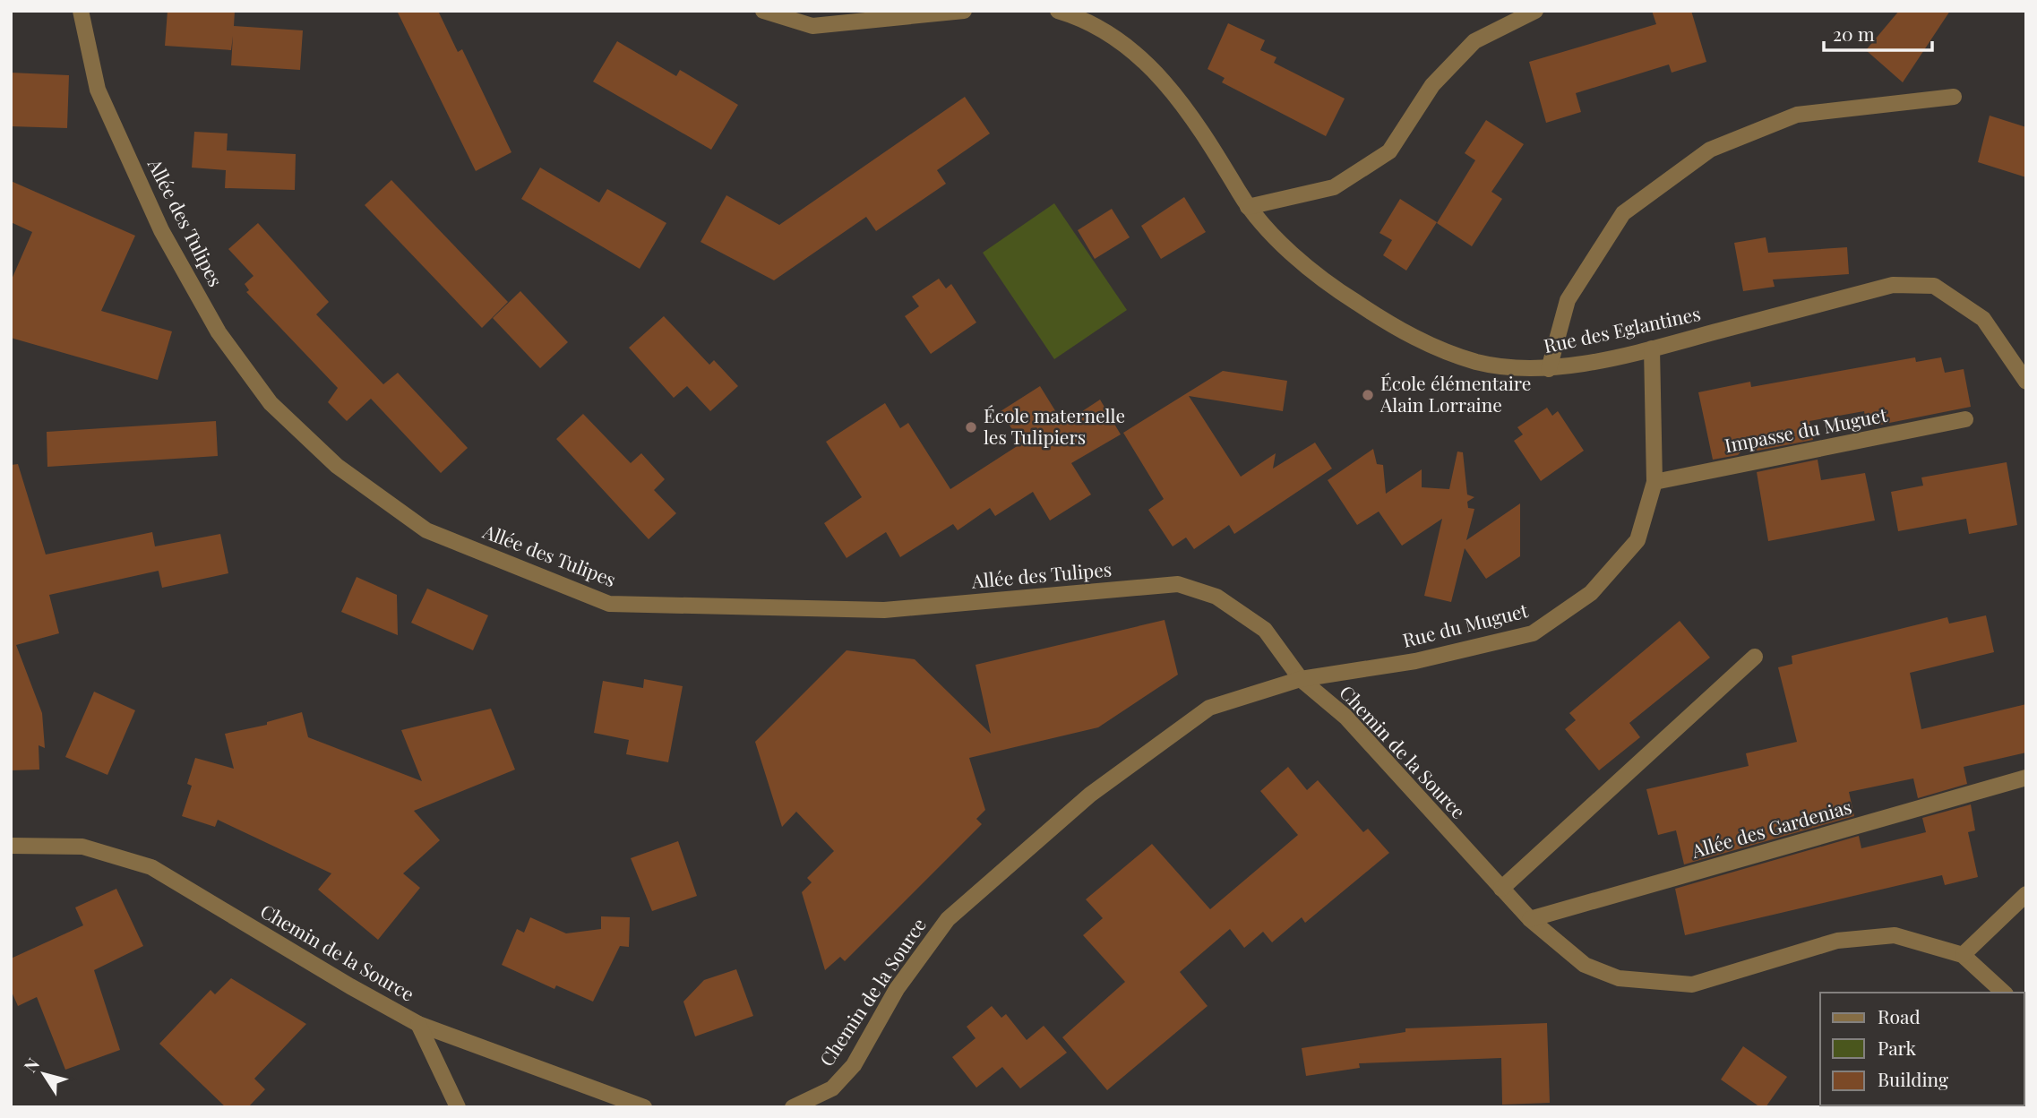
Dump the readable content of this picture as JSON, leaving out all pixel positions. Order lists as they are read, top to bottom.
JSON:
{
  "streets": {
    "street": [
      "Allée des Tulipes",
      "Rue des Eglantines",
      "Impasse du Muguet",
      "Rue du Muguet",
      "Chemin de la Source",
      "Allée des Gardenias"
    ]
  },
  "crossings": [
    ["Allée des Tulipes", "Rue du Muguet"],
    ["Allée des Tulipes", "Chemin de la Source"],
    ["Rue des Eglantines", "Rue du Muguet"],
    ["Impasse du Muguet", "Rue du Muguet"],
    ["Rue du Muguet", "Chemin de la Source"],
    ["Chemin de la Source", "Allée des Gardenias"]
  ],
  "places": ["École élémentaire Alain Lorraine", "École maternelle les Tulipiers"],
  "legend": ["Road", "Park", "Building"],
  "scale_bar": "20 m",
  "north": "top left"
}
